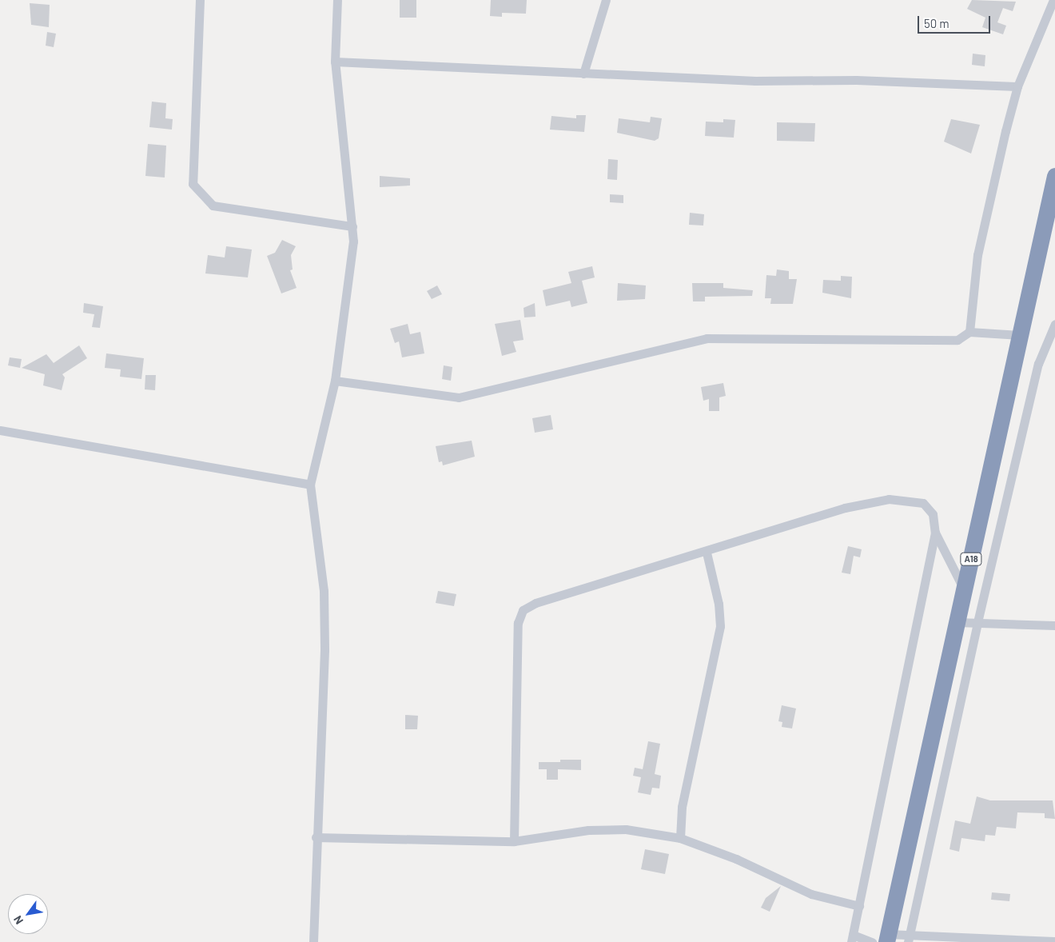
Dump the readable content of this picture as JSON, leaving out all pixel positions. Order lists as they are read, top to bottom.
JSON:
{
  "streets": {
    "highway": ["A18"]
  },
  "scale_bar": "50 m",
  "north": "bottom left"
}
